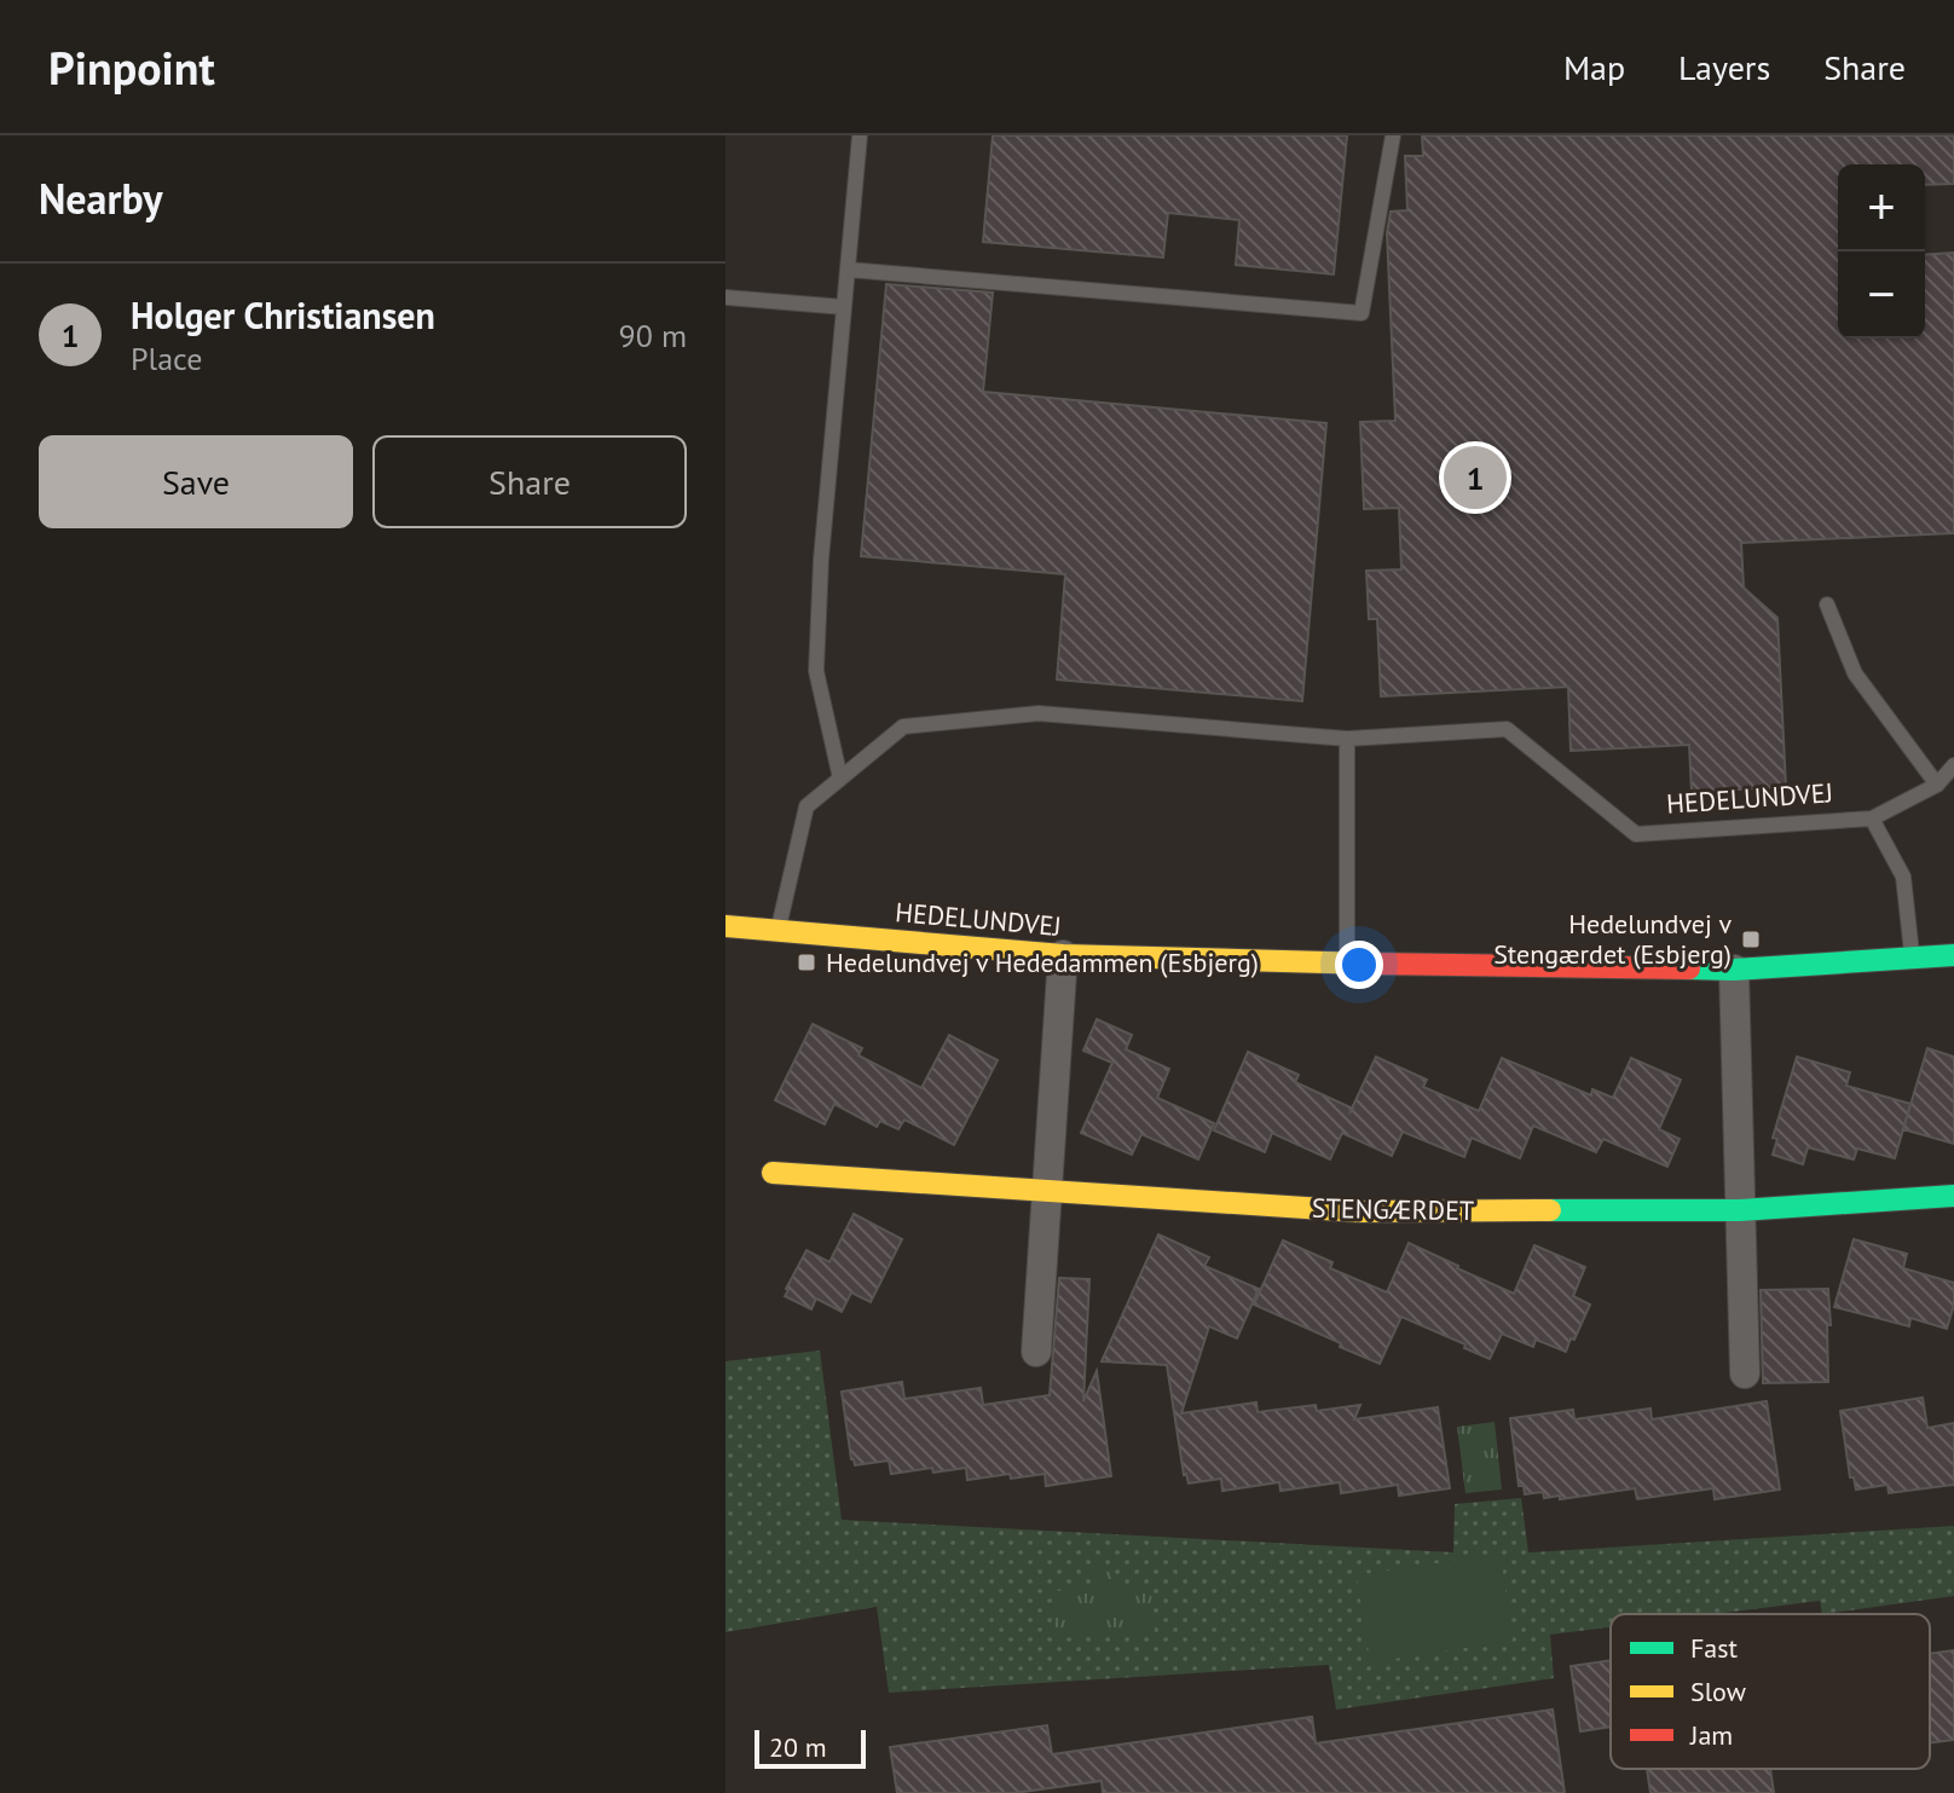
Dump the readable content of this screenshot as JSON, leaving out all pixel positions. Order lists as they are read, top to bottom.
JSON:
{
  "streets": {
    "street": ["HEDELUNDVEJ", "STENGÆRDET"]
  },
  "places": {
    "transit": ["Hedelundvej v Stengærdet (Esbjerg)", "Hedelundvej v Hededammen (Esbjerg)"]
  },
  "legend": ["Fast", "Slow", "Jam"],
  "scale_bar": "20 m",
  "page": {
    "header": "Pinpoint",
    "nav": ["Map", "Layers", "Share"],
    "heading": "Nearby",
    "map_buttons": ["+", "−"],
    "list": [
      {
        "mark": "1",
        "name": "Holger Christiansen",
        "note": "Place",
        "value": "90 m"
      }
    ],
    "buttons": ["Save", "Share"],
    "pins": "1",
    "scale": "20 m"
  }
}
